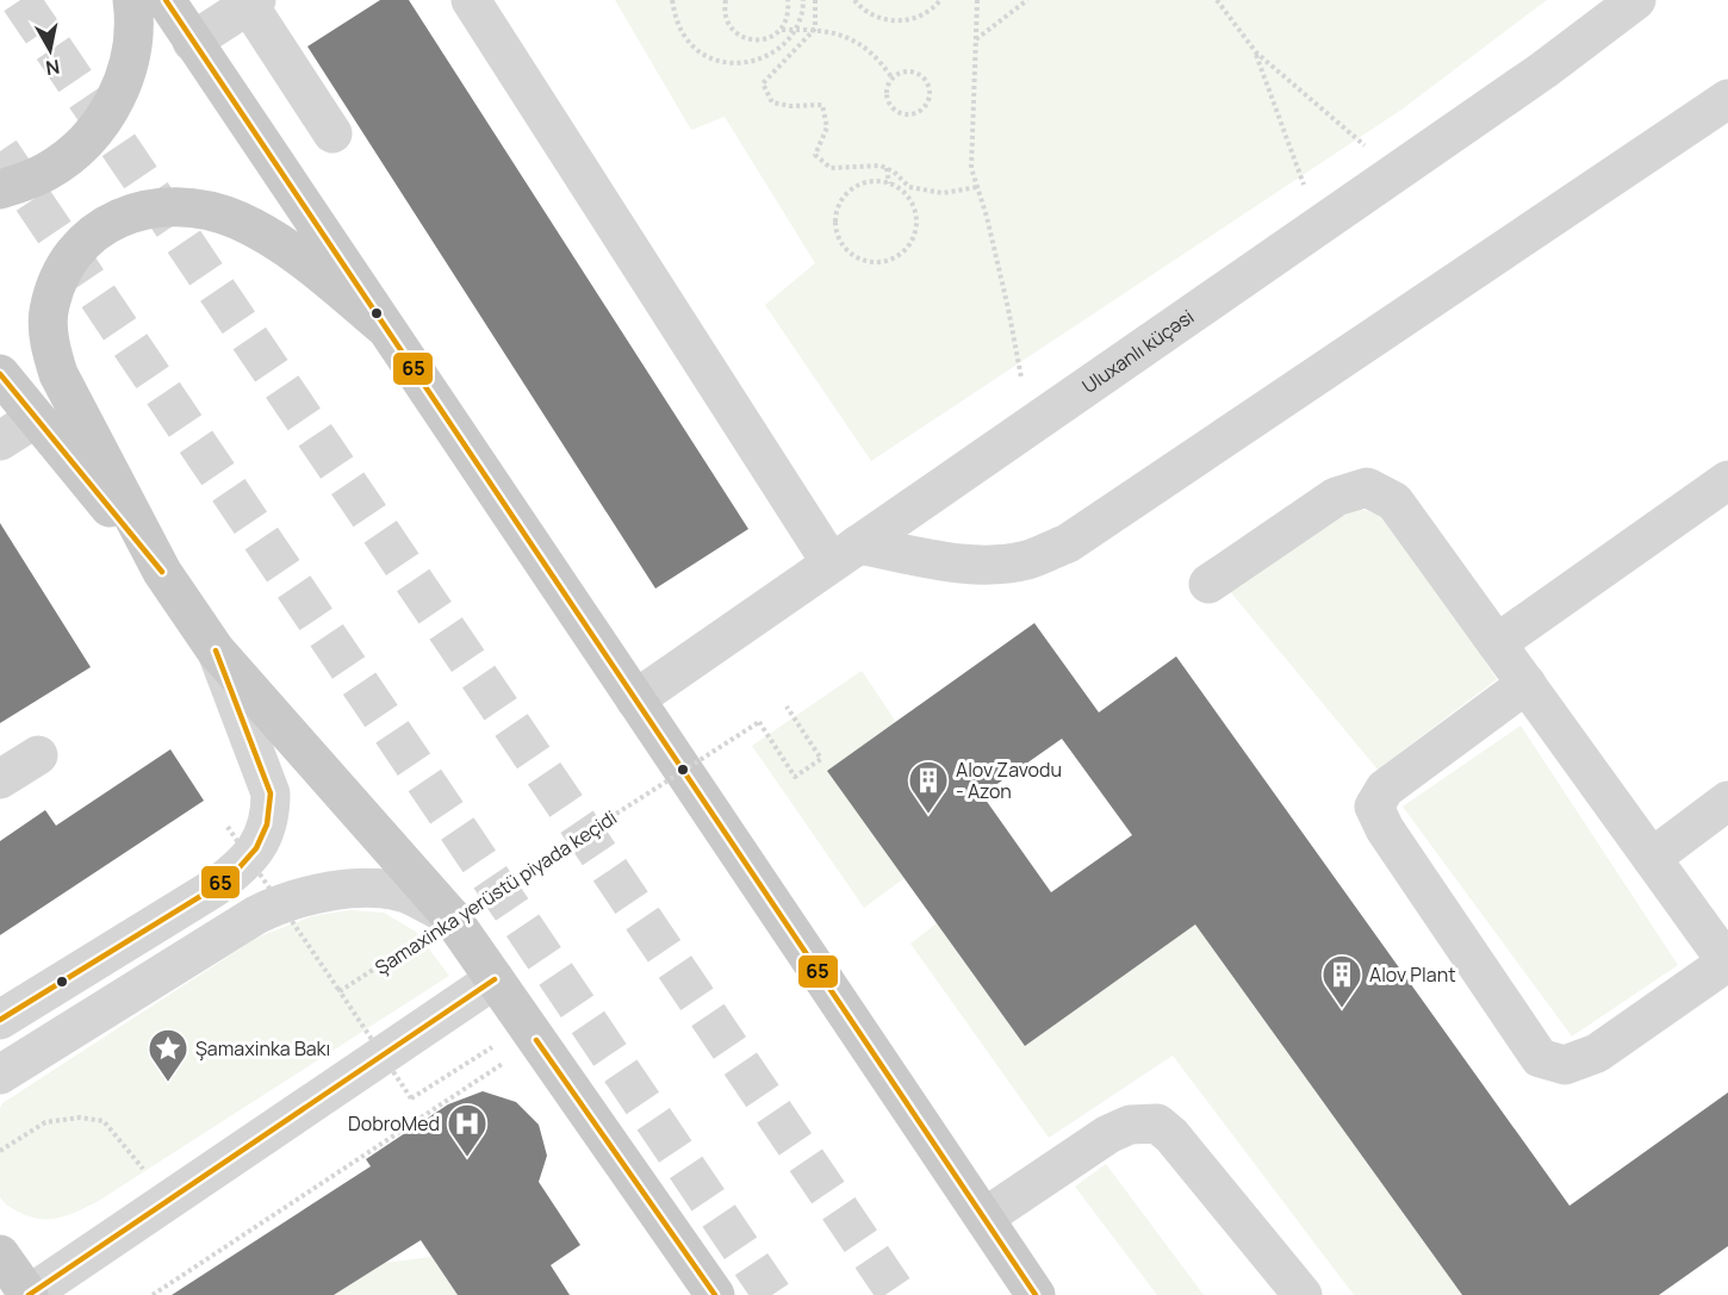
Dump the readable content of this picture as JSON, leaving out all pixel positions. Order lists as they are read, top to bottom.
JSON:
{
  "streets": {
    "street": ["Uluxanlı küçəsi"],
    "path": ["Şamaxinka yerüstü piyada keçidi"]
  },
  "places": {
    "building": ["Alov Zavodu - Azon", "Alov Plant"],
    "place": ["Şamaxinka Bakı"],
    "hospital": ["DobroMed"]
  },
  "lines": ["transit line 65"],
  "north": "bottom"
}
